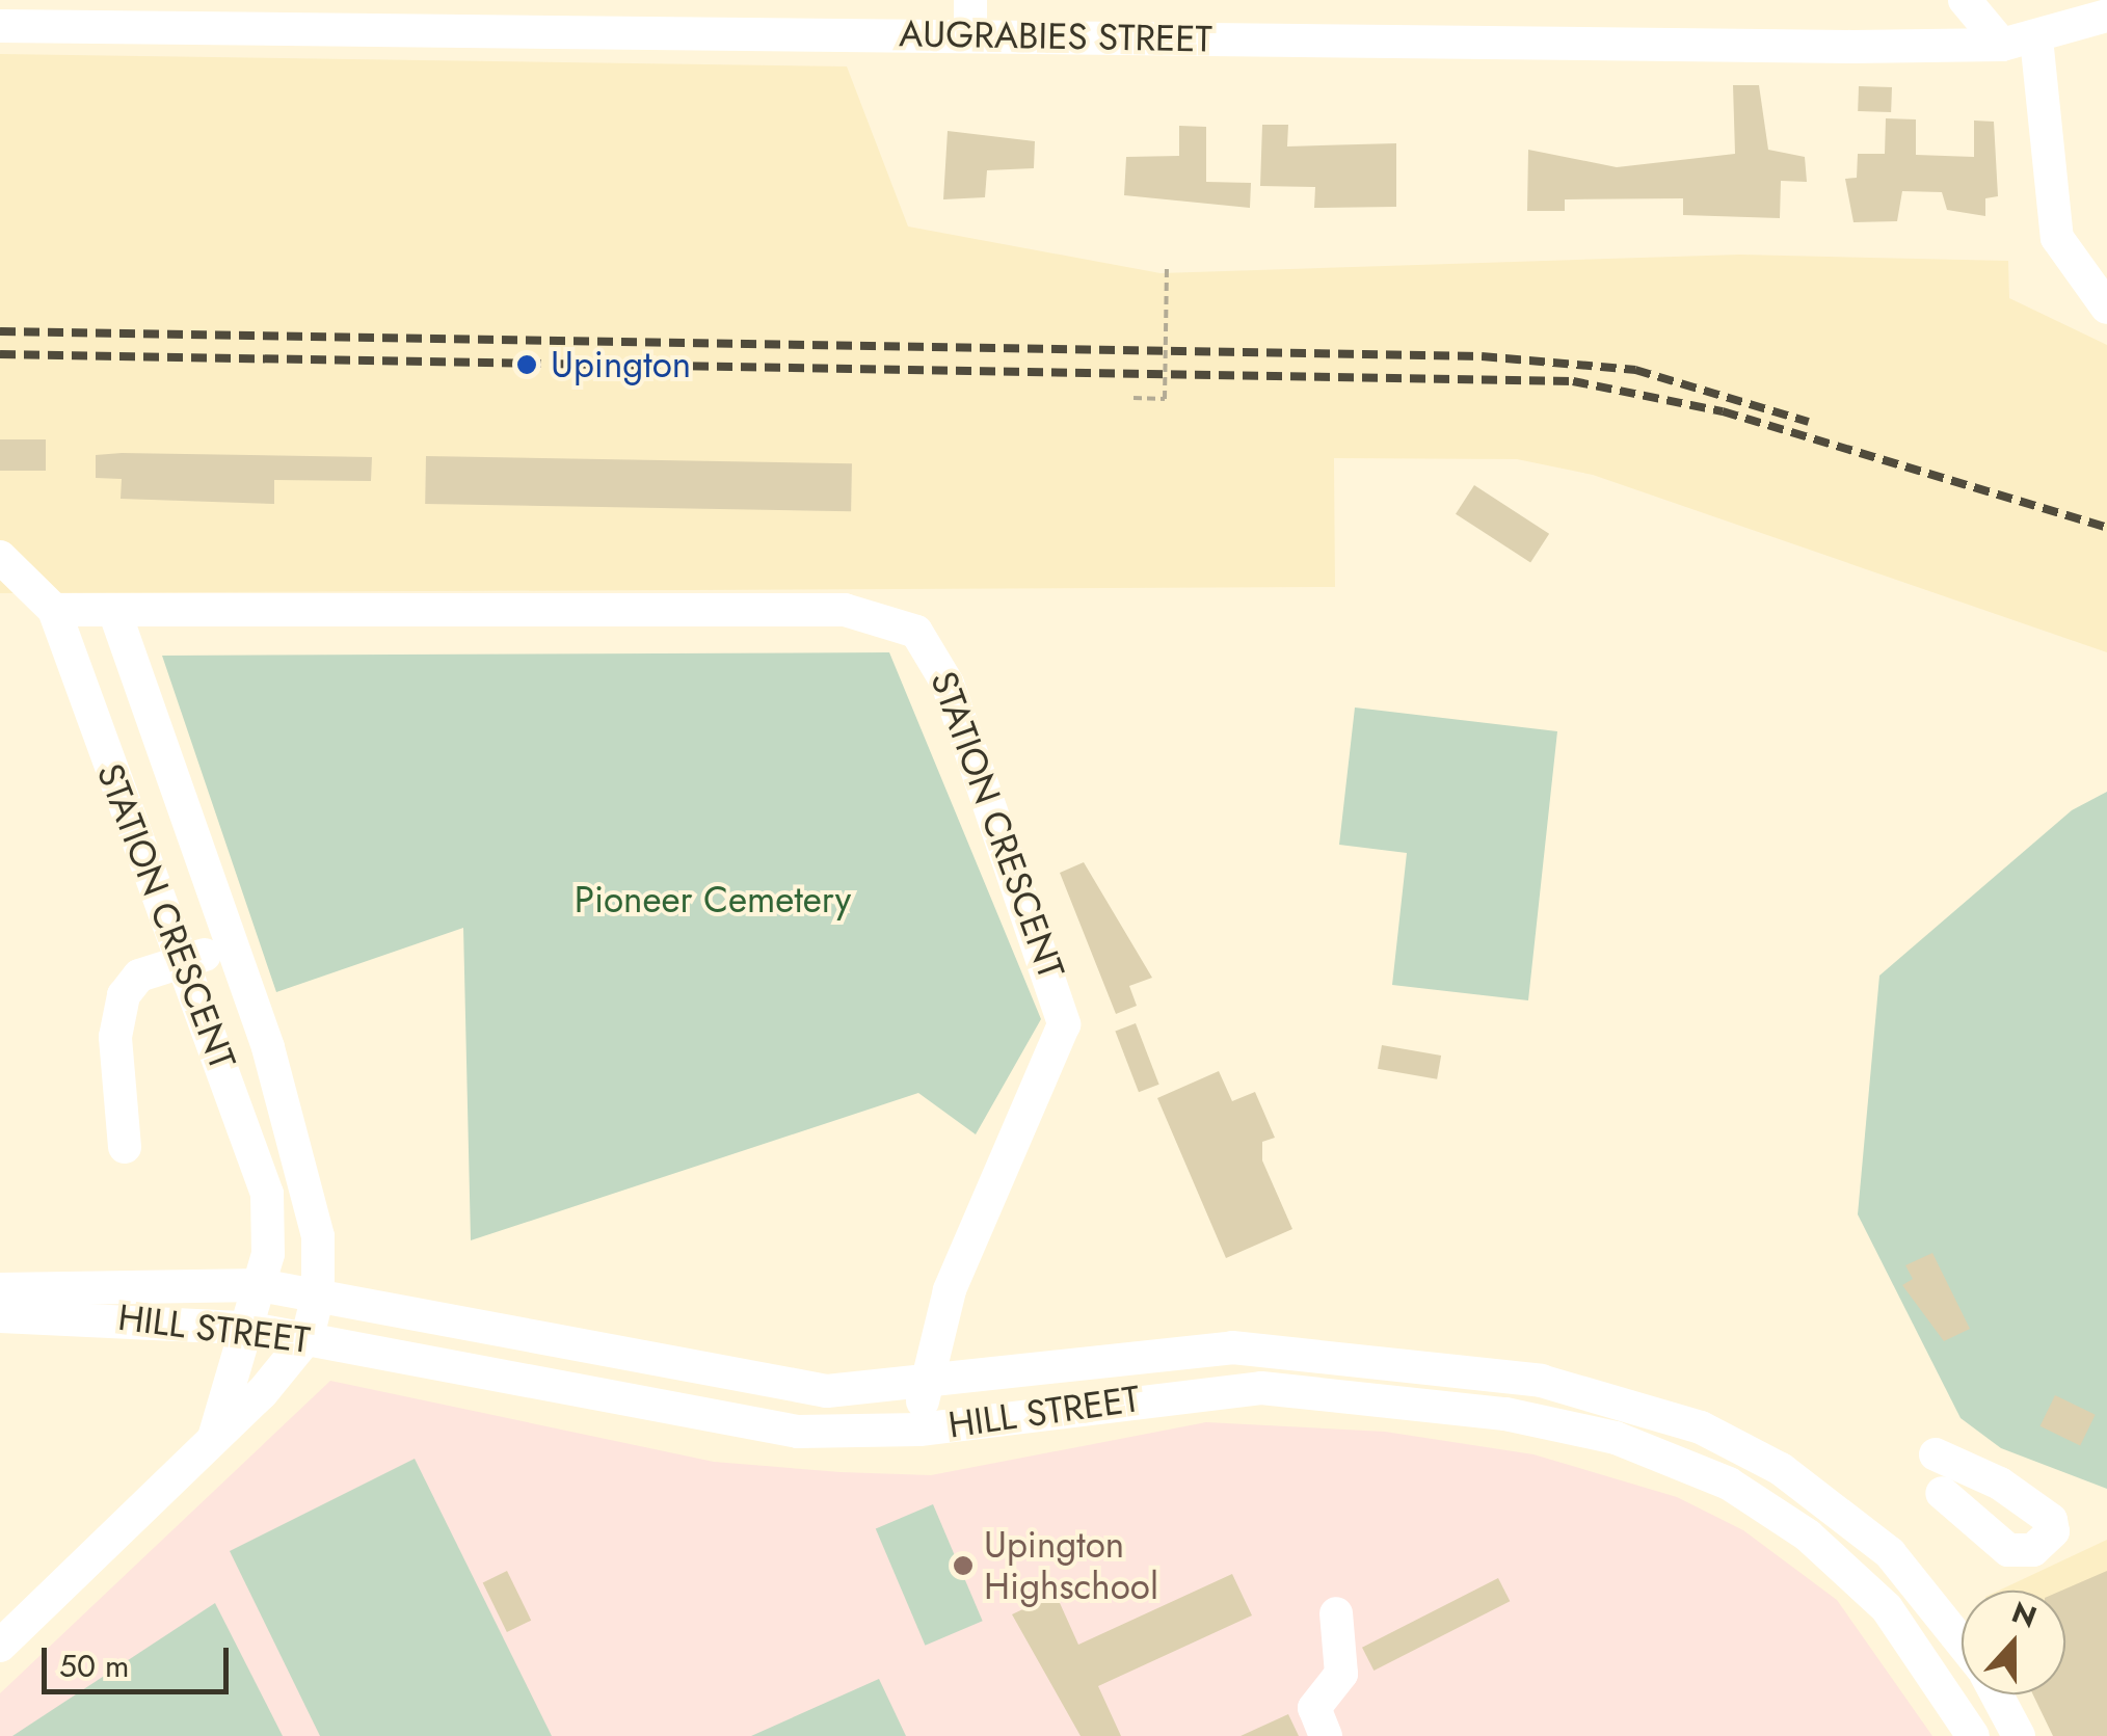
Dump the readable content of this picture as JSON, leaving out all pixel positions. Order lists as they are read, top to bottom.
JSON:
{
  "streets": {
    "street": ["AUGRABIES STREET", "STATION CRESCENT", "HILL STREET"]
  },
  "crossings": [
    ["STATION CRESCENT", "HILL STREET"]
  ],
  "parks": ["Pioneer Cemetery"],
  "places": ["Upington", "Upington Highschool"],
  "scale_bar": "50 m",
  "north": "top"
}
